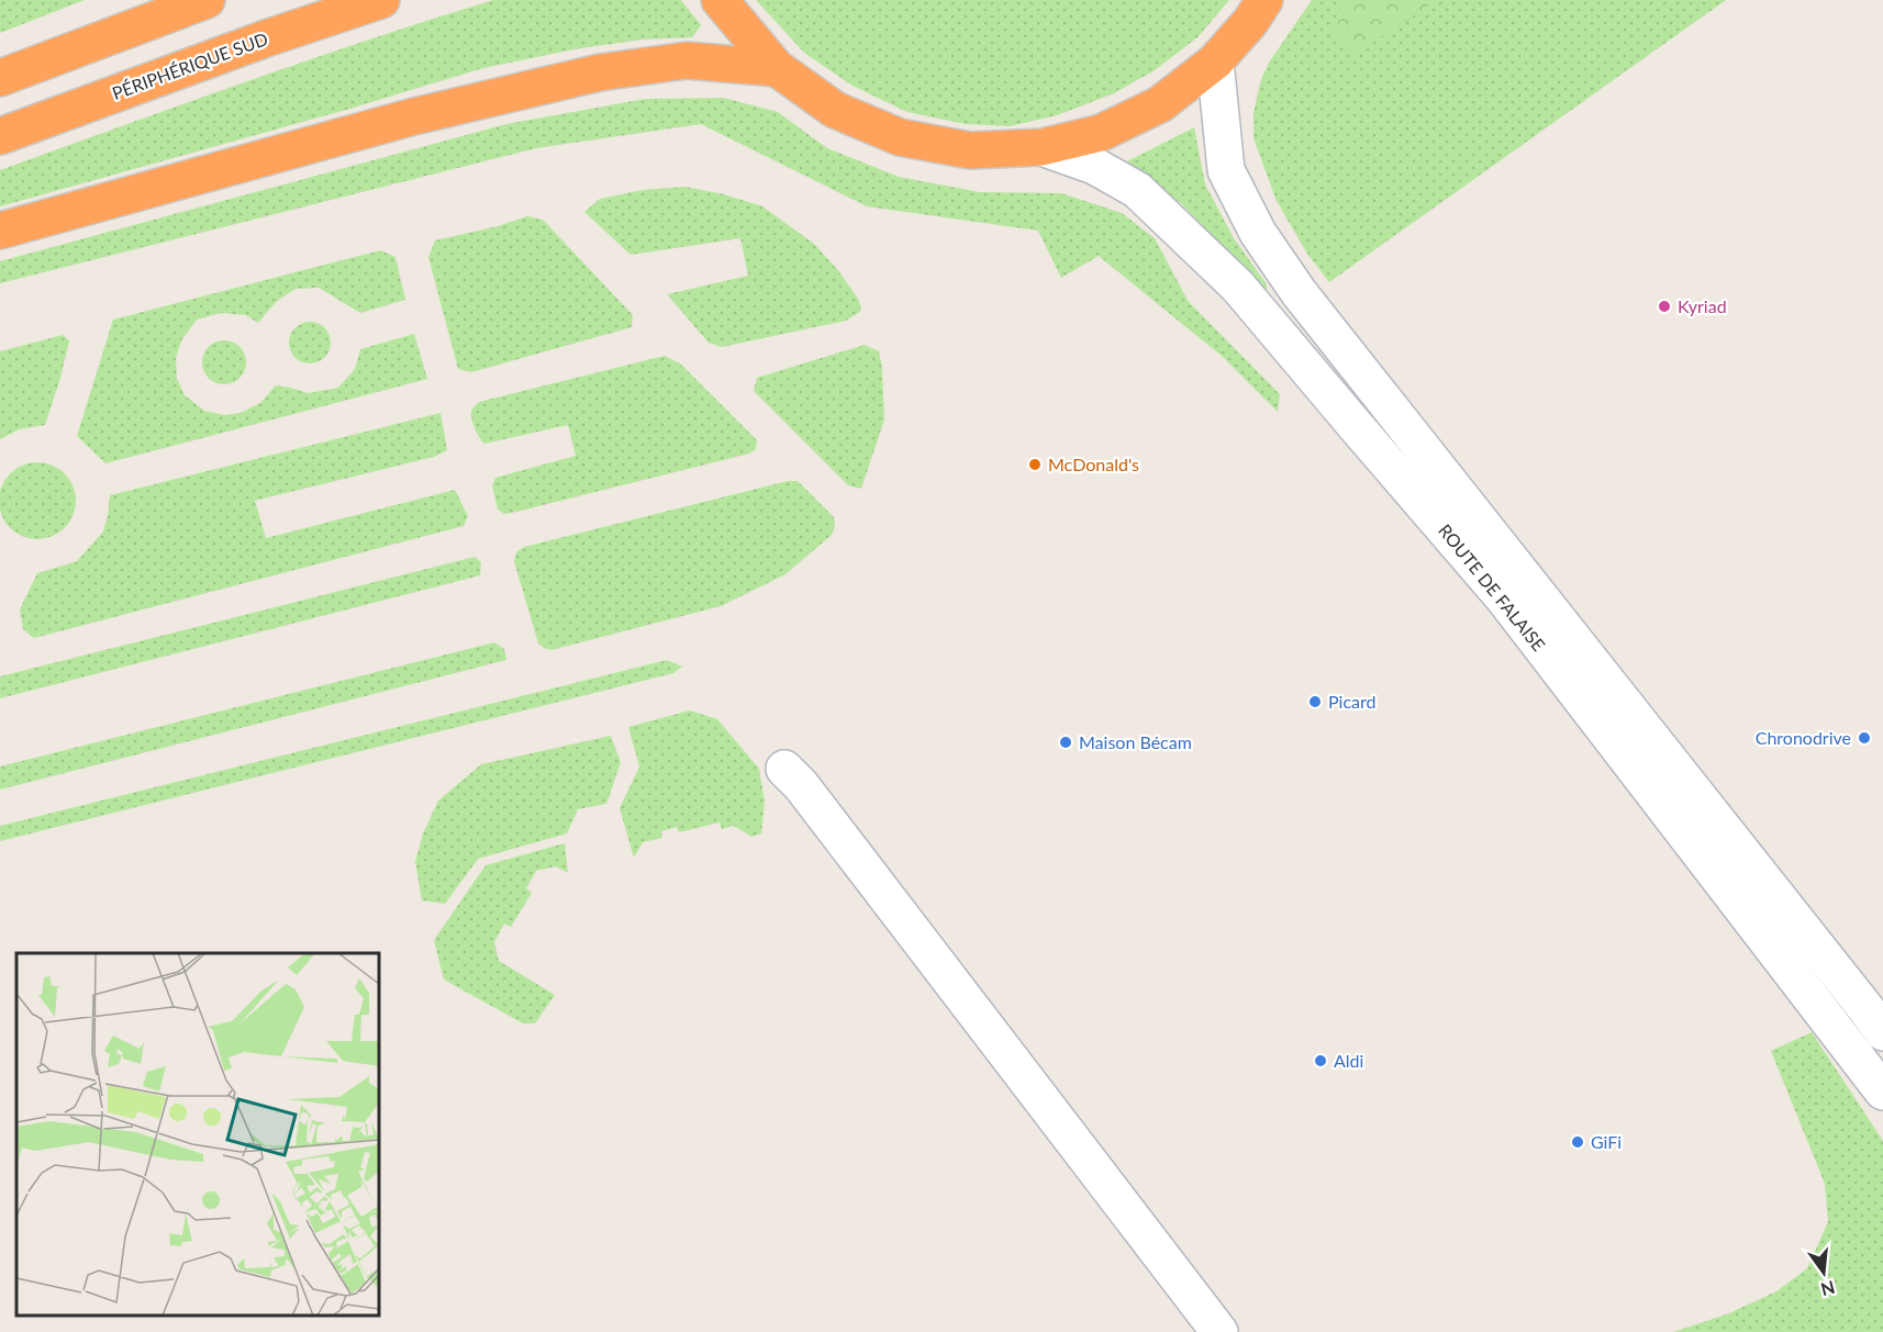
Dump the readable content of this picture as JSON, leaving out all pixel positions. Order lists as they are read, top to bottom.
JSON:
{
  "streets": {
    "highway": ["PÉRIPHÉRIQUE SUD"],
    "main road": ["ROUTE DE FALAISE"]
  },
  "places": [
    "Kyriad",
    "McDonald's",
    "Picard",
    "Chronodrive",
    "Maison Bécam",
    "Aldi",
    "GiFi"
  ],
  "north": "bottom"
}
